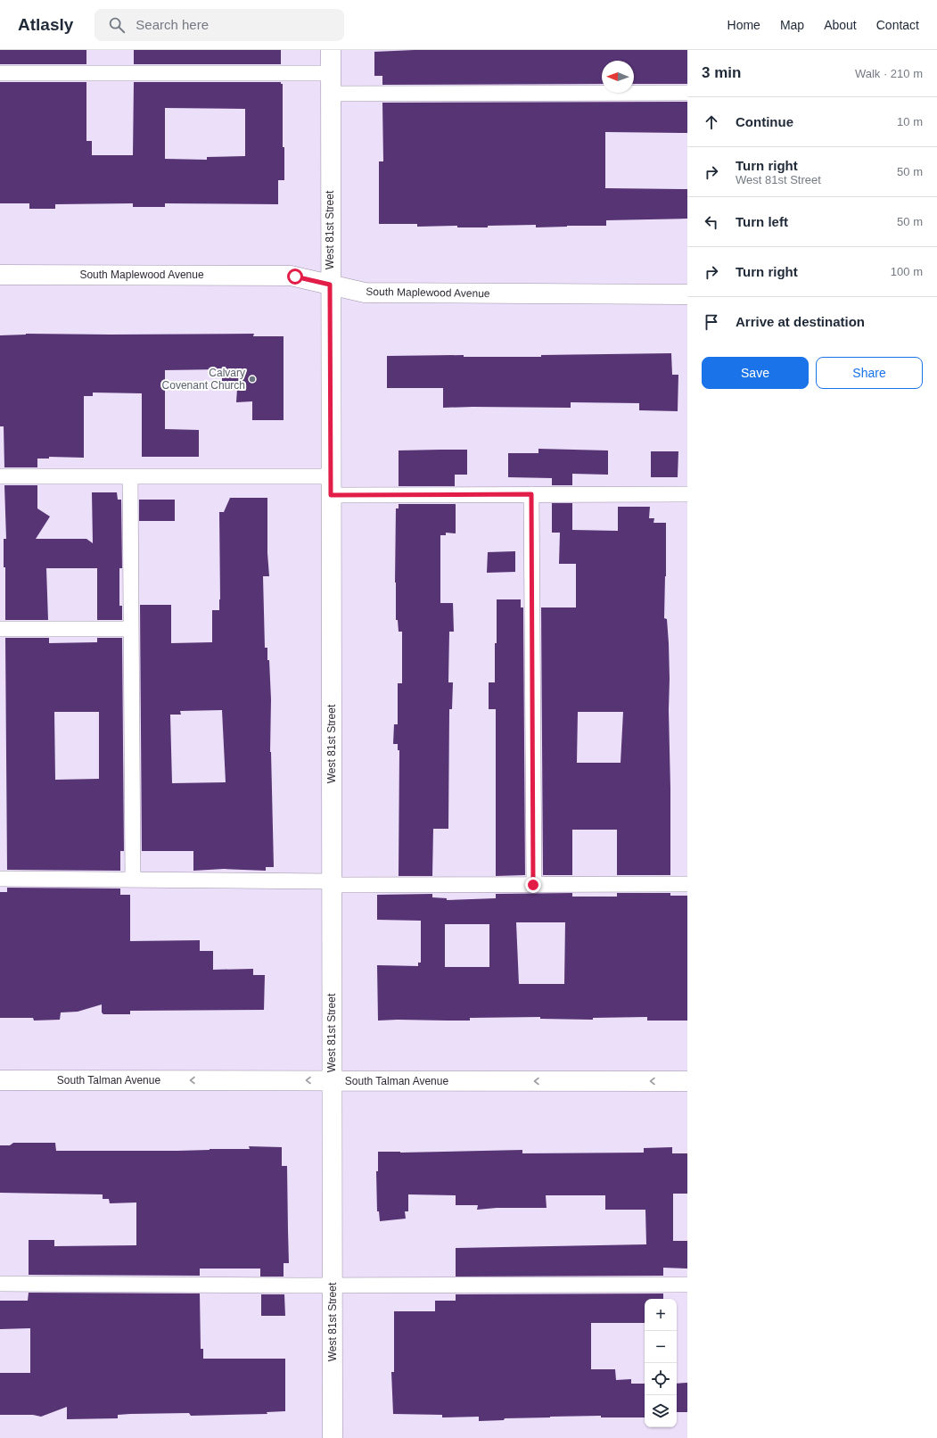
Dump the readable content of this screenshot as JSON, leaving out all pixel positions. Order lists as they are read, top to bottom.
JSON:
{
  "streets": {
    "street": ["West 81st Street", "South Maplewood Avenue", "South Talman Avenue"]
  },
  "crossings": [
    ["West 81st Street", "South Maplewood Avenue"],
    ["West 81st Street", "South Talman Avenue"]
  ],
  "one_way": ["South Talman Avenue"],
  "places": ["Calvary Covenant Church"],
  "north": "left",
  "page": {
    "header": "Atlasly",
    "search": "Search here",
    "nav": [
      "Home",
      "Map",
      "About",
      "Contact"
    ],
    "heading": ["3 min", "Walk · 210 m"],
    "list": [
      ["Continue", "10 m"],
      ["Turn right", "West 81st Street", "50 m"],
      ["Turn left", "50 m"],
      ["Turn right", "100 m"],
      "Arrive at destination"
    ],
    "buttons": ["Save", "Share"],
    "map_buttons": ["+", "−"]
  }
}
